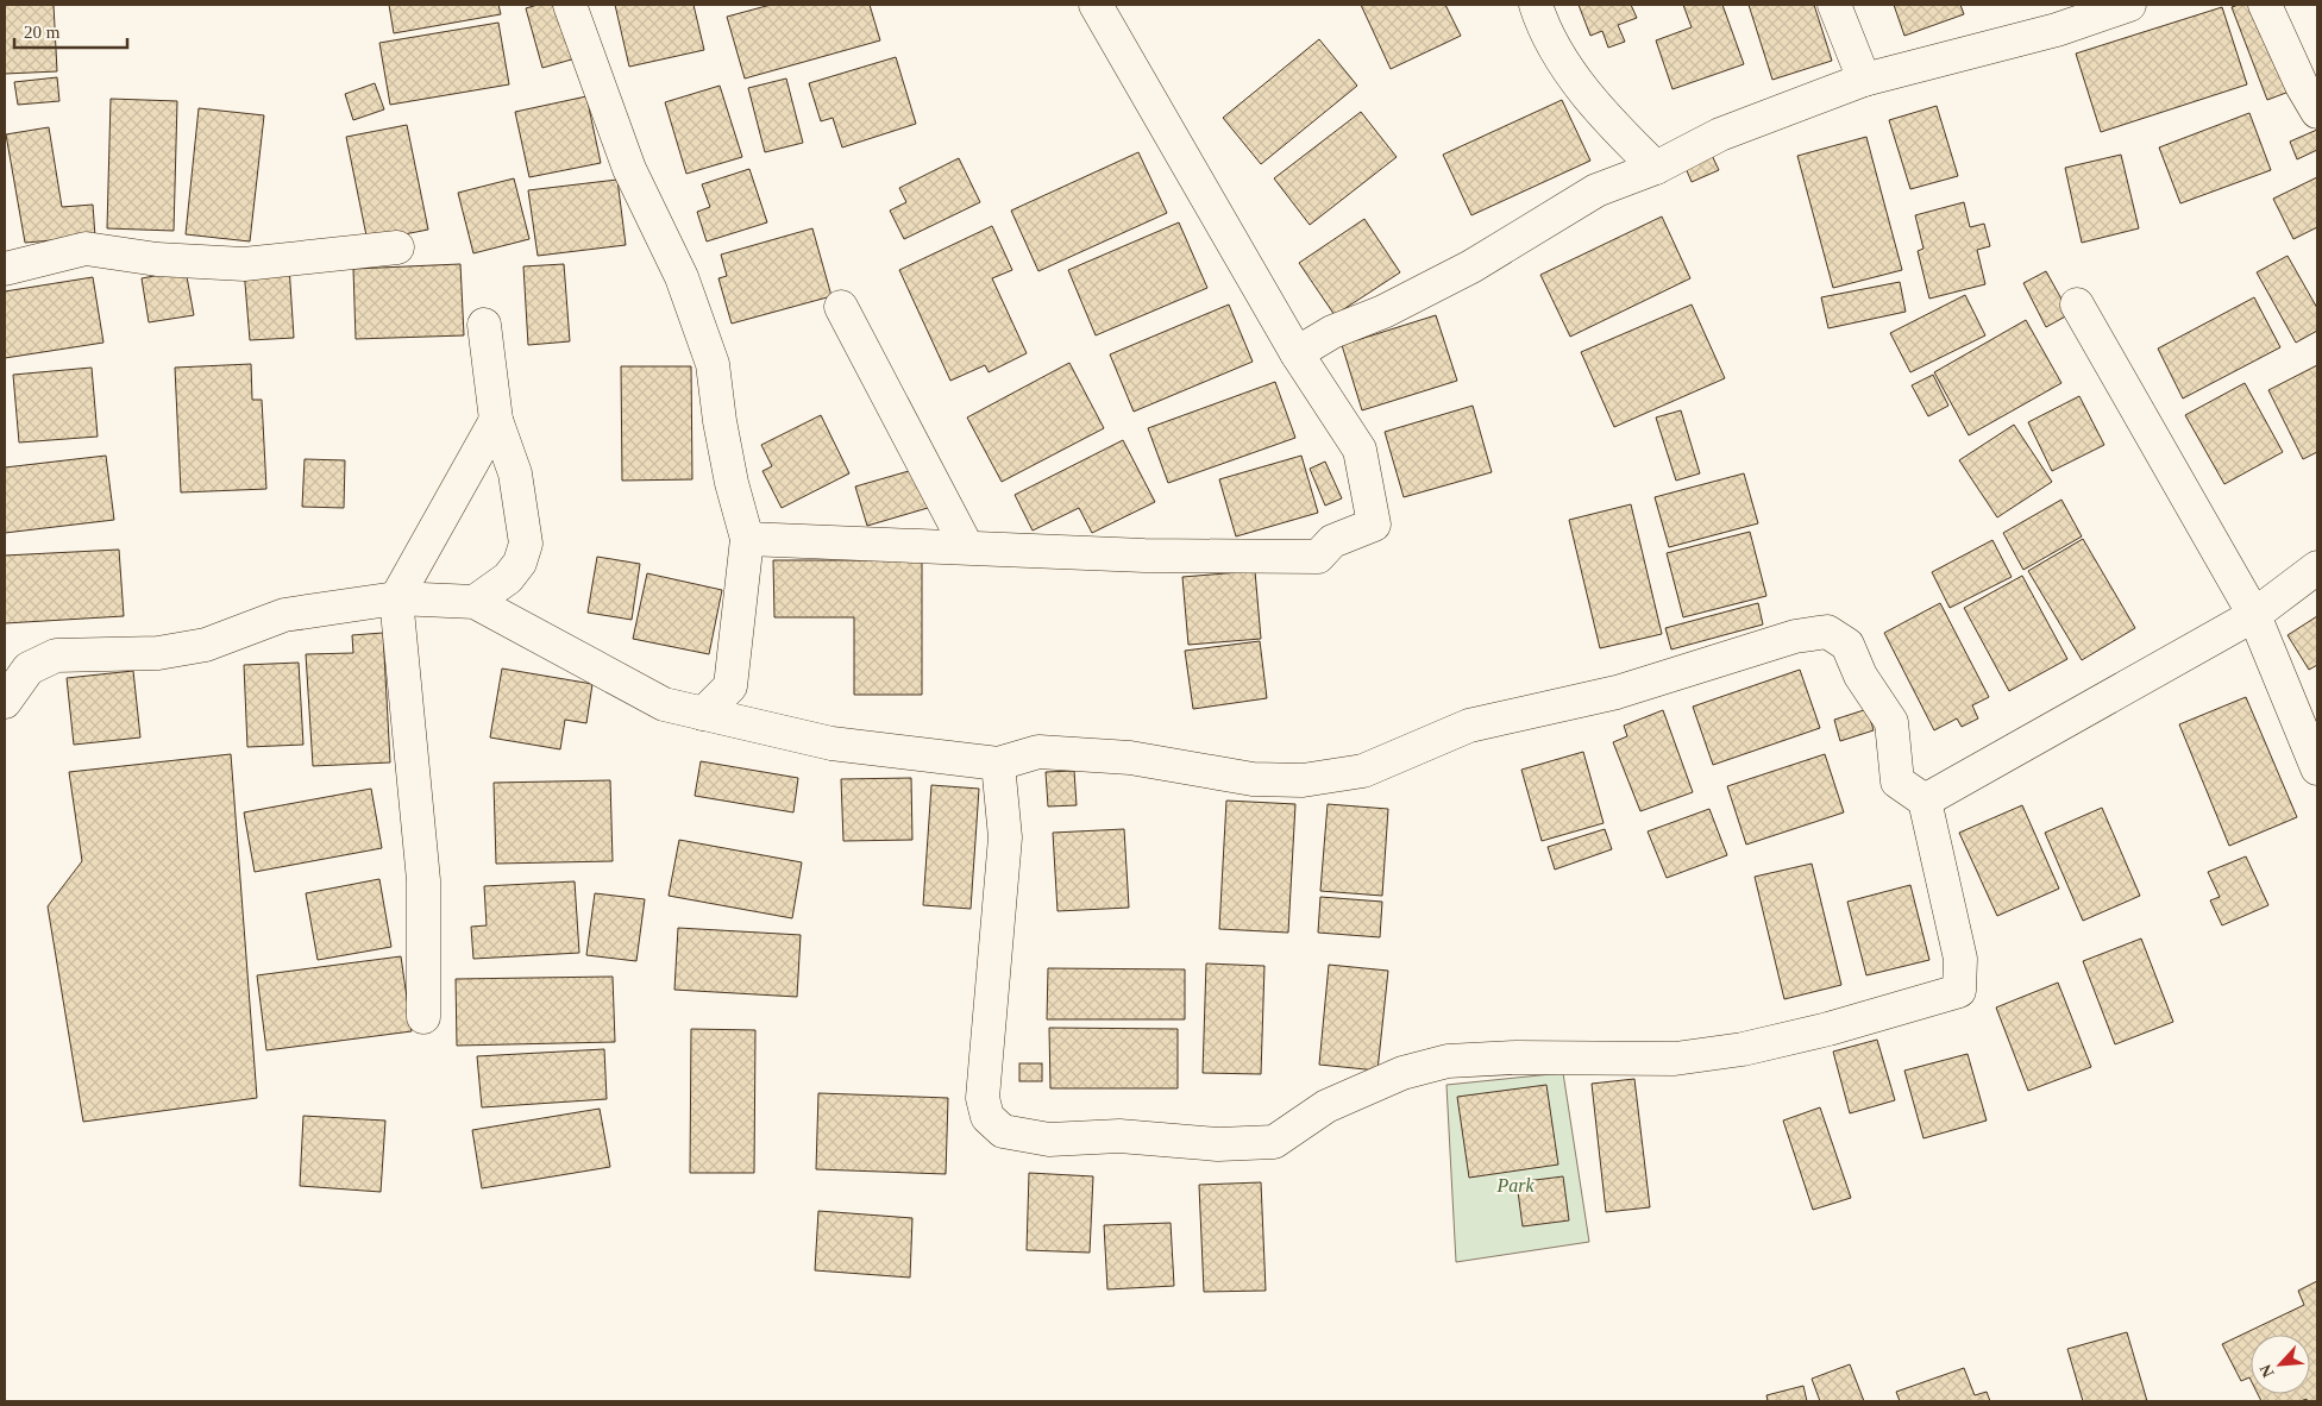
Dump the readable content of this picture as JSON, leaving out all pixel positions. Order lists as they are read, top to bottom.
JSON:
{
  "parks": ["Park"],
  "scale_bar": "20 m",
  "north": "bottom left"
}
